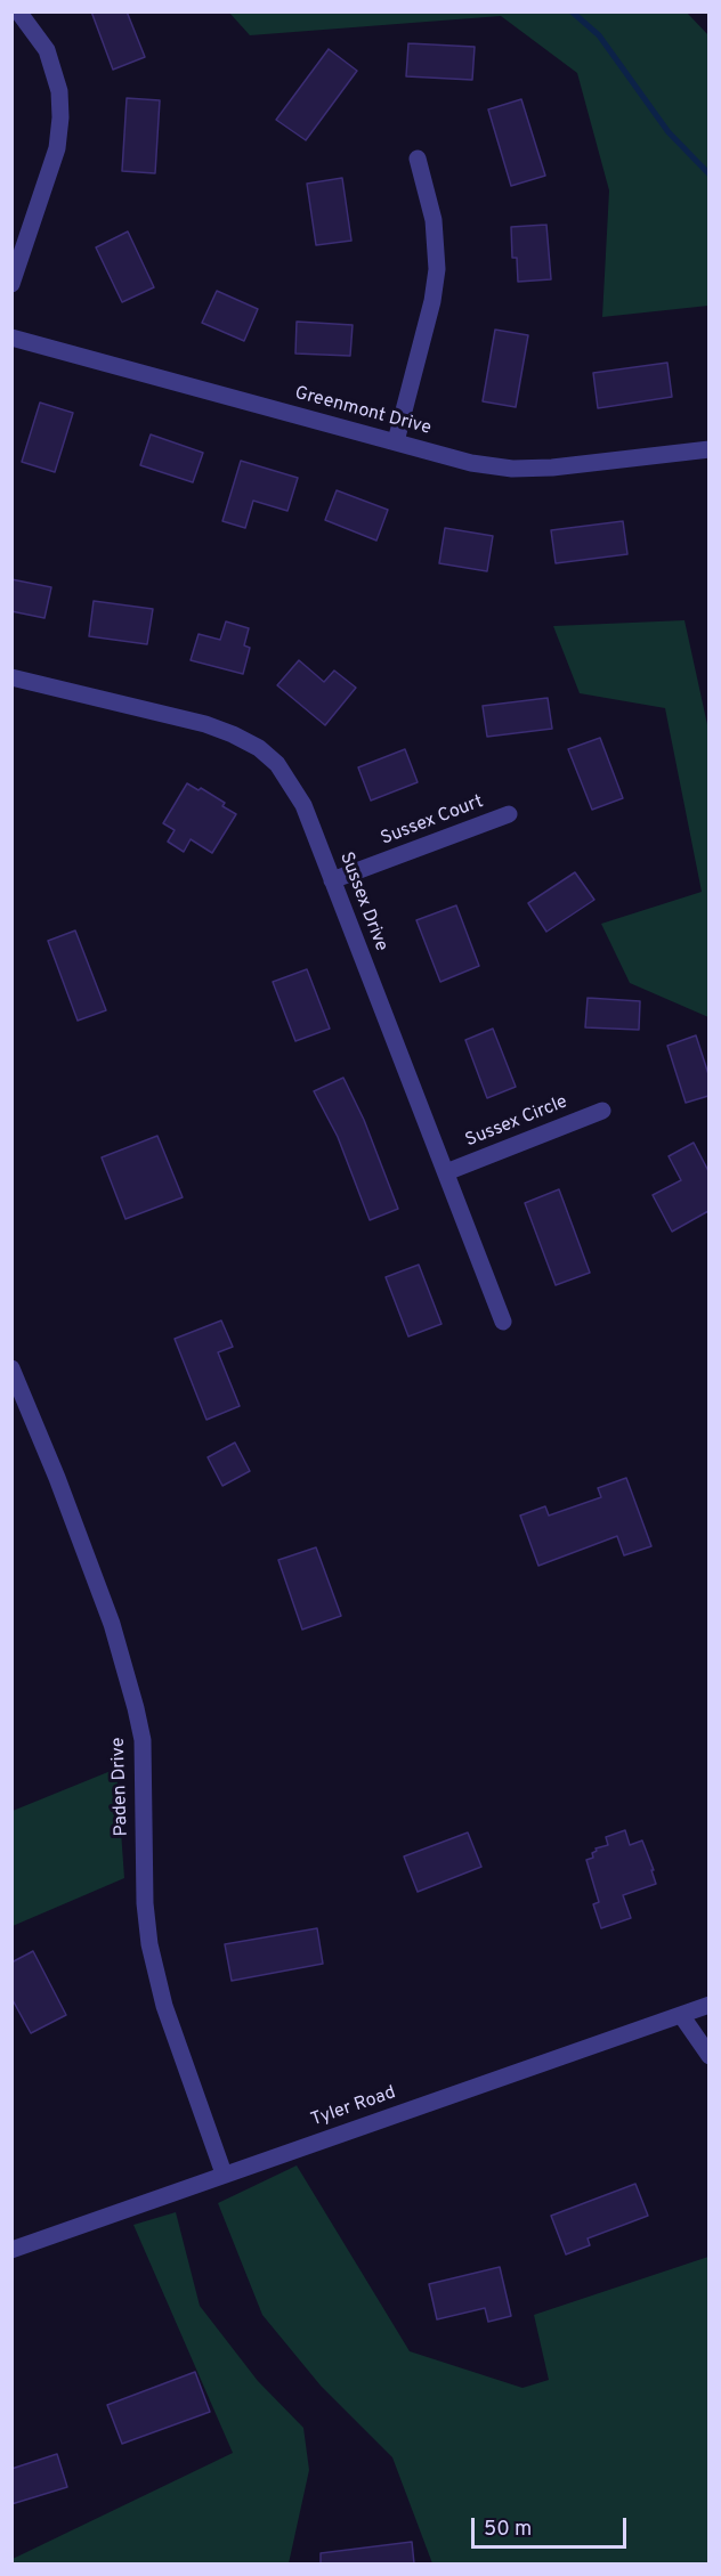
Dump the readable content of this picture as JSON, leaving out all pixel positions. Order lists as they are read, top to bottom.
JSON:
{
  "streets": {
    "street": [
      "Greenmont Drive",
      "Sussex Court",
      "Sussex Drive",
      "Sussex Circle",
      "Paden Drive",
      "Tyler Road"
    ]
  },
  "crossings": [
    ["Sussex Court", "Sussex Drive"],
    ["Sussex Drive", "Sussex Circle"],
    ["Paden Drive", "Tyler Road"]
  ],
  "scale_bar": "50 m"
}
